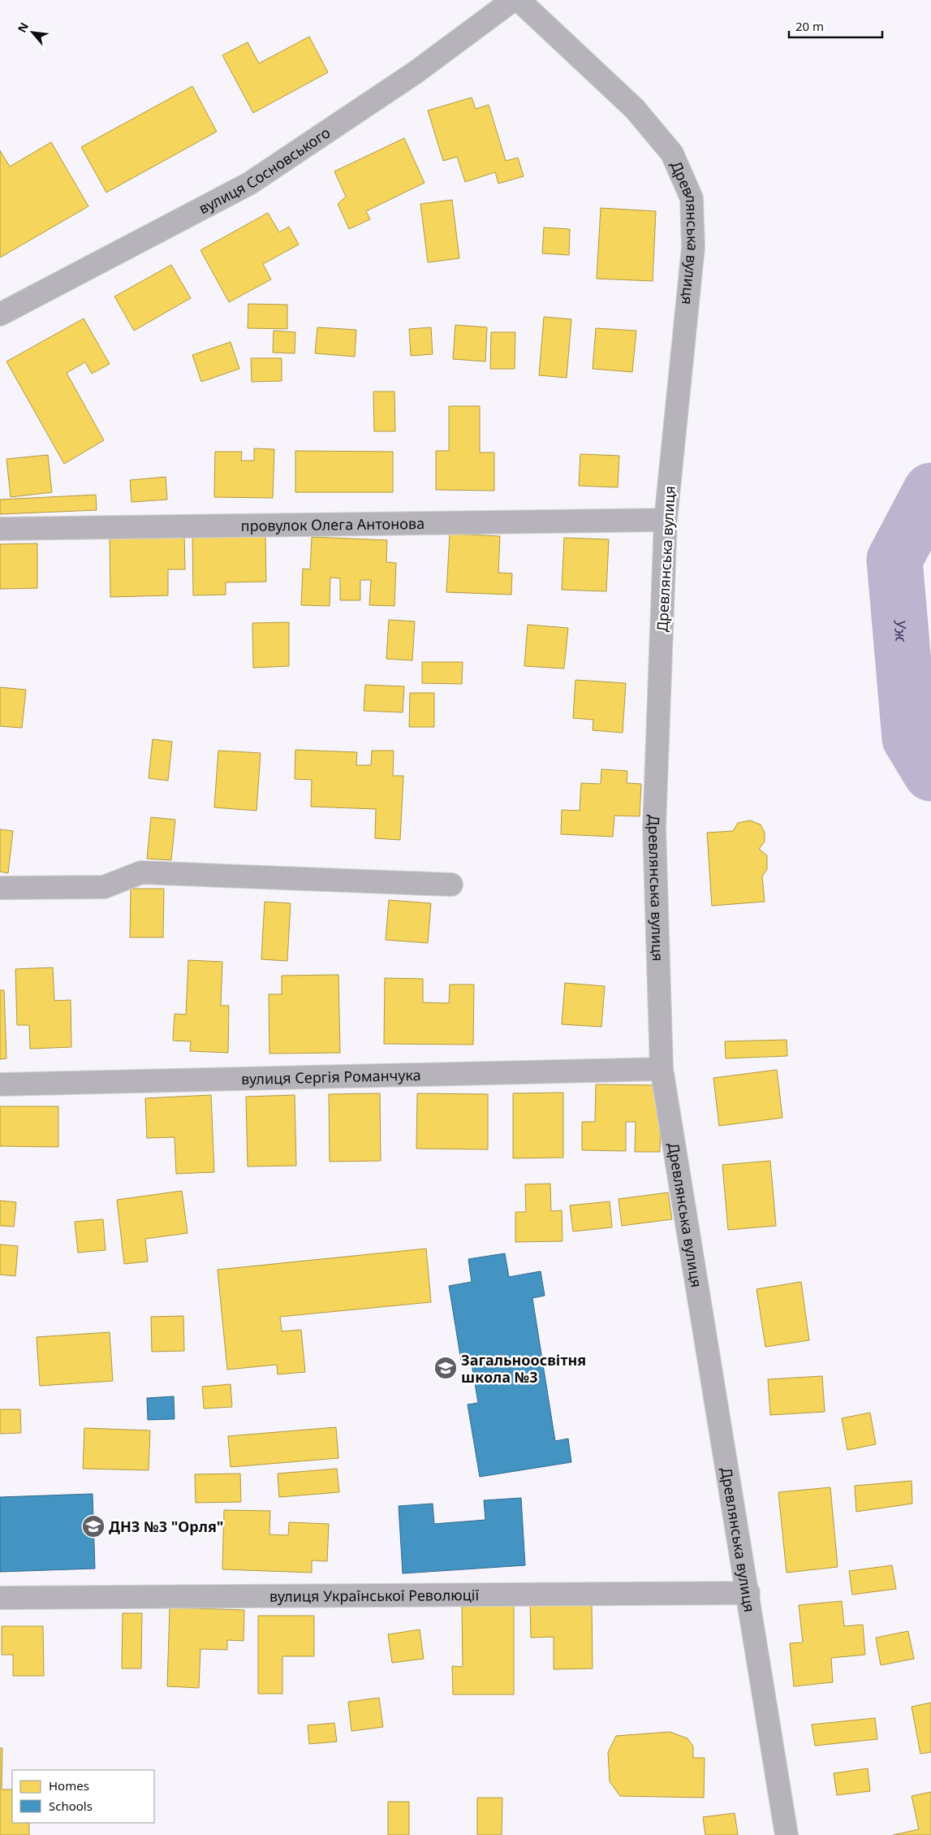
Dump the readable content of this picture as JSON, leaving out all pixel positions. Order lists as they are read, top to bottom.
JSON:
{
  "streets": {
    "street": [
      "вулиця Сосновського",
      "Древлянська вулиця",
      "провулок Олега Антонова",
      "вулиця Сергія Романчука",
      "вулиця Української Революції"
    ]
  },
  "crossings": [
    ["Древлянська вулиця", "провулок Олега Антонова"],
    ["Древлянська вулиця", "вулиця Сергія Романчука"],
    ["Древлянська вулиця", "вулиця Української Революції"]
  ],
  "water": ["Уж"],
  "places": {
    "school or university": ["Загальноосвітня школа №3", "ДНЗ №3 \"Орля\""]
  },
  "legend": ["Homes", "Schools"],
  "scale_bar": "20 m",
  "north": "top left"
}
